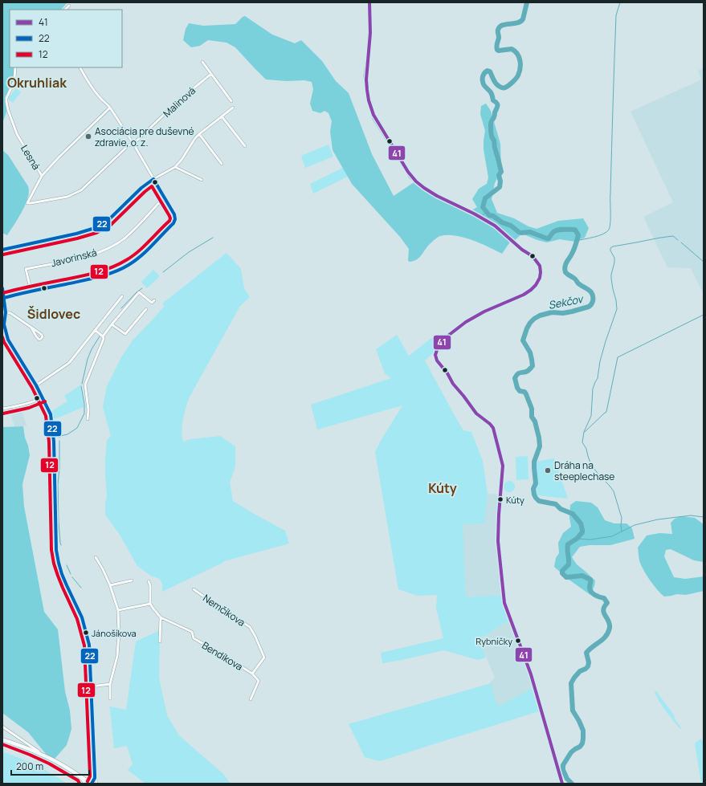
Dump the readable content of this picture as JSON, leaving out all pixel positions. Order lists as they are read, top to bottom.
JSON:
{
  "streets": {
    "street": [
      "Malinová",
      "Lesná",
      "Javorinská",
      "Nemčíkova",
      "Bendíkova"
    ]
  },
  "crossings": [
    ["Malinová", "Lesná"],
    ["Nemčíkova", "Bendíkova"]
  ],
  "districts": ["Okruhliak", "Šidlovec", "Kúty"],
  "water": ["Sekčov"],
  "places": [
    "Asociácia pre duševné zdravie, o. z.",
    "Dráha na steeplechase",
    "Kúty",
    "Jánošíkova",
    "Rybníčky"
  ],
  "lines": ["transit line 41", "transit line 22", "transit line 12"],
  "legend": ["41", "22", "12"],
  "scale_bar": "200 m"
}
